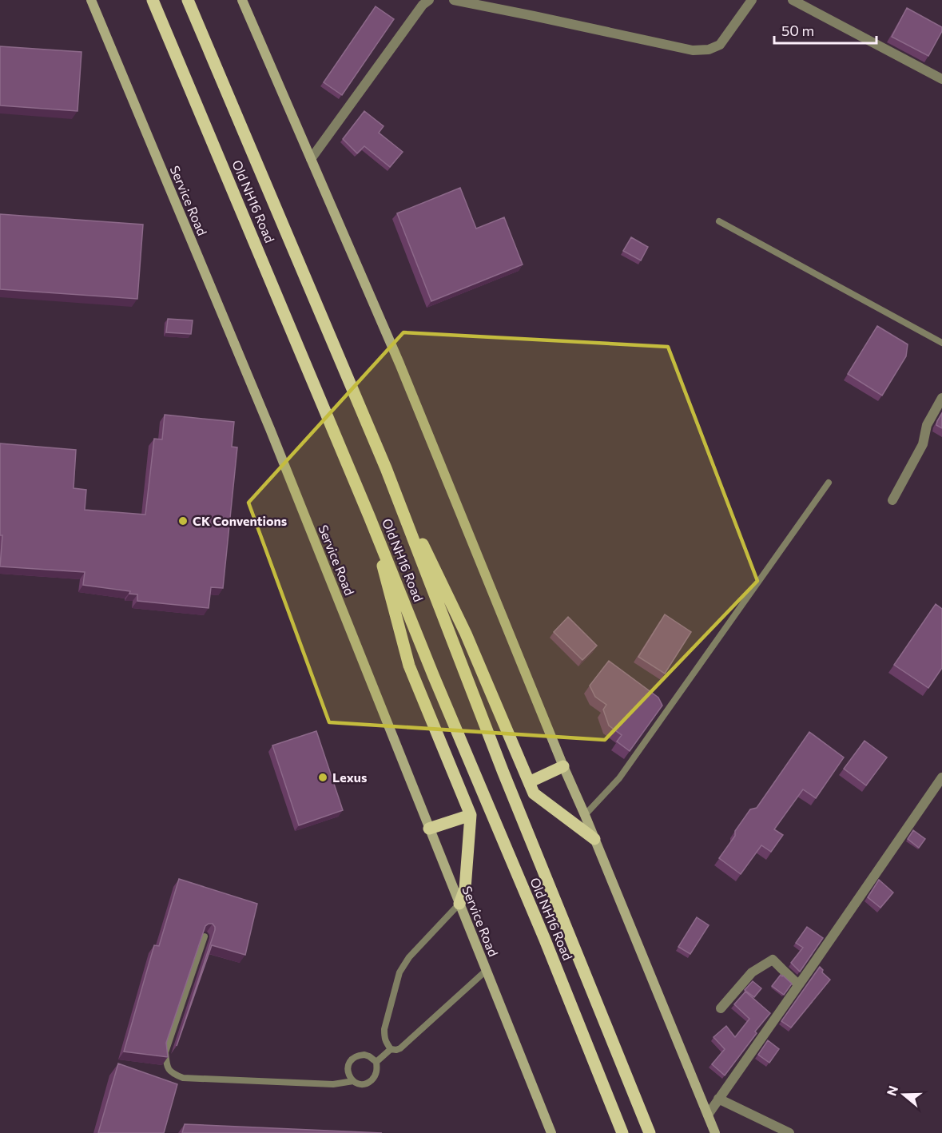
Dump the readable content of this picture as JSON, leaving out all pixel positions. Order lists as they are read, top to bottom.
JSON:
{
  "streets": {
    "main road": ["Old NH16 Road"],
    "street": ["Service Road"]
  },
  "places": ["CK Conventions", "Lexus"],
  "scale_bar": "50 m",
  "north": "left"
}
